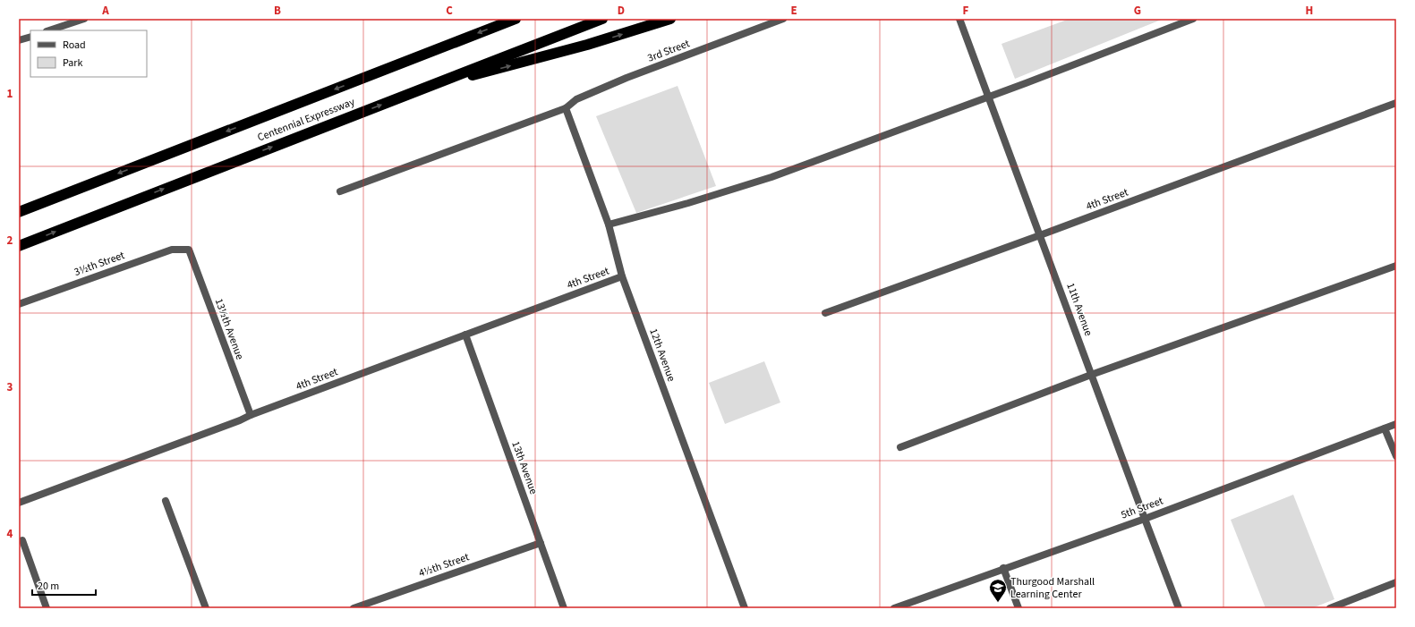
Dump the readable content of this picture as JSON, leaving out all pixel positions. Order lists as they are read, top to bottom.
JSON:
{
  "streets": {
    "highway": ["Centennial Expressway"],
    "street": [
      "3rd Street",
      "4th Street",
      "3½th Street",
      "11th Avenue",
      "13½th Avenue",
      "12th Avenue",
      "13th Avenue",
      "5th Street",
      "4½th Street"
    ]
  },
  "crossings": [
    ["3rd Street", "12th Avenue"],
    ["4th Street", "11th Avenue"],
    ["4th Street", "13½th Avenue"],
    ["4th Street", "12th Avenue"],
    ["4th Street", "13th Avenue"],
    ["3½th Street", "13½th Avenue"],
    ["11th Avenue", "5th Street"],
    ["13th Avenue", "4½th Street"]
  ],
  "places": {
    "school or university": ["Thurgood Marshall Learning Center"]
  },
  "legend": ["Road", "Park"],
  "scale_bar": "20 m",
  "grid": {
    "columns": [
      "A",
      "B",
      "C",
      "D",
      "E",
      "F",
      "G",
      "H"
    ],
    "rows": [
      "1",
      "2",
      "3",
      "4"
    ]
  }
}
